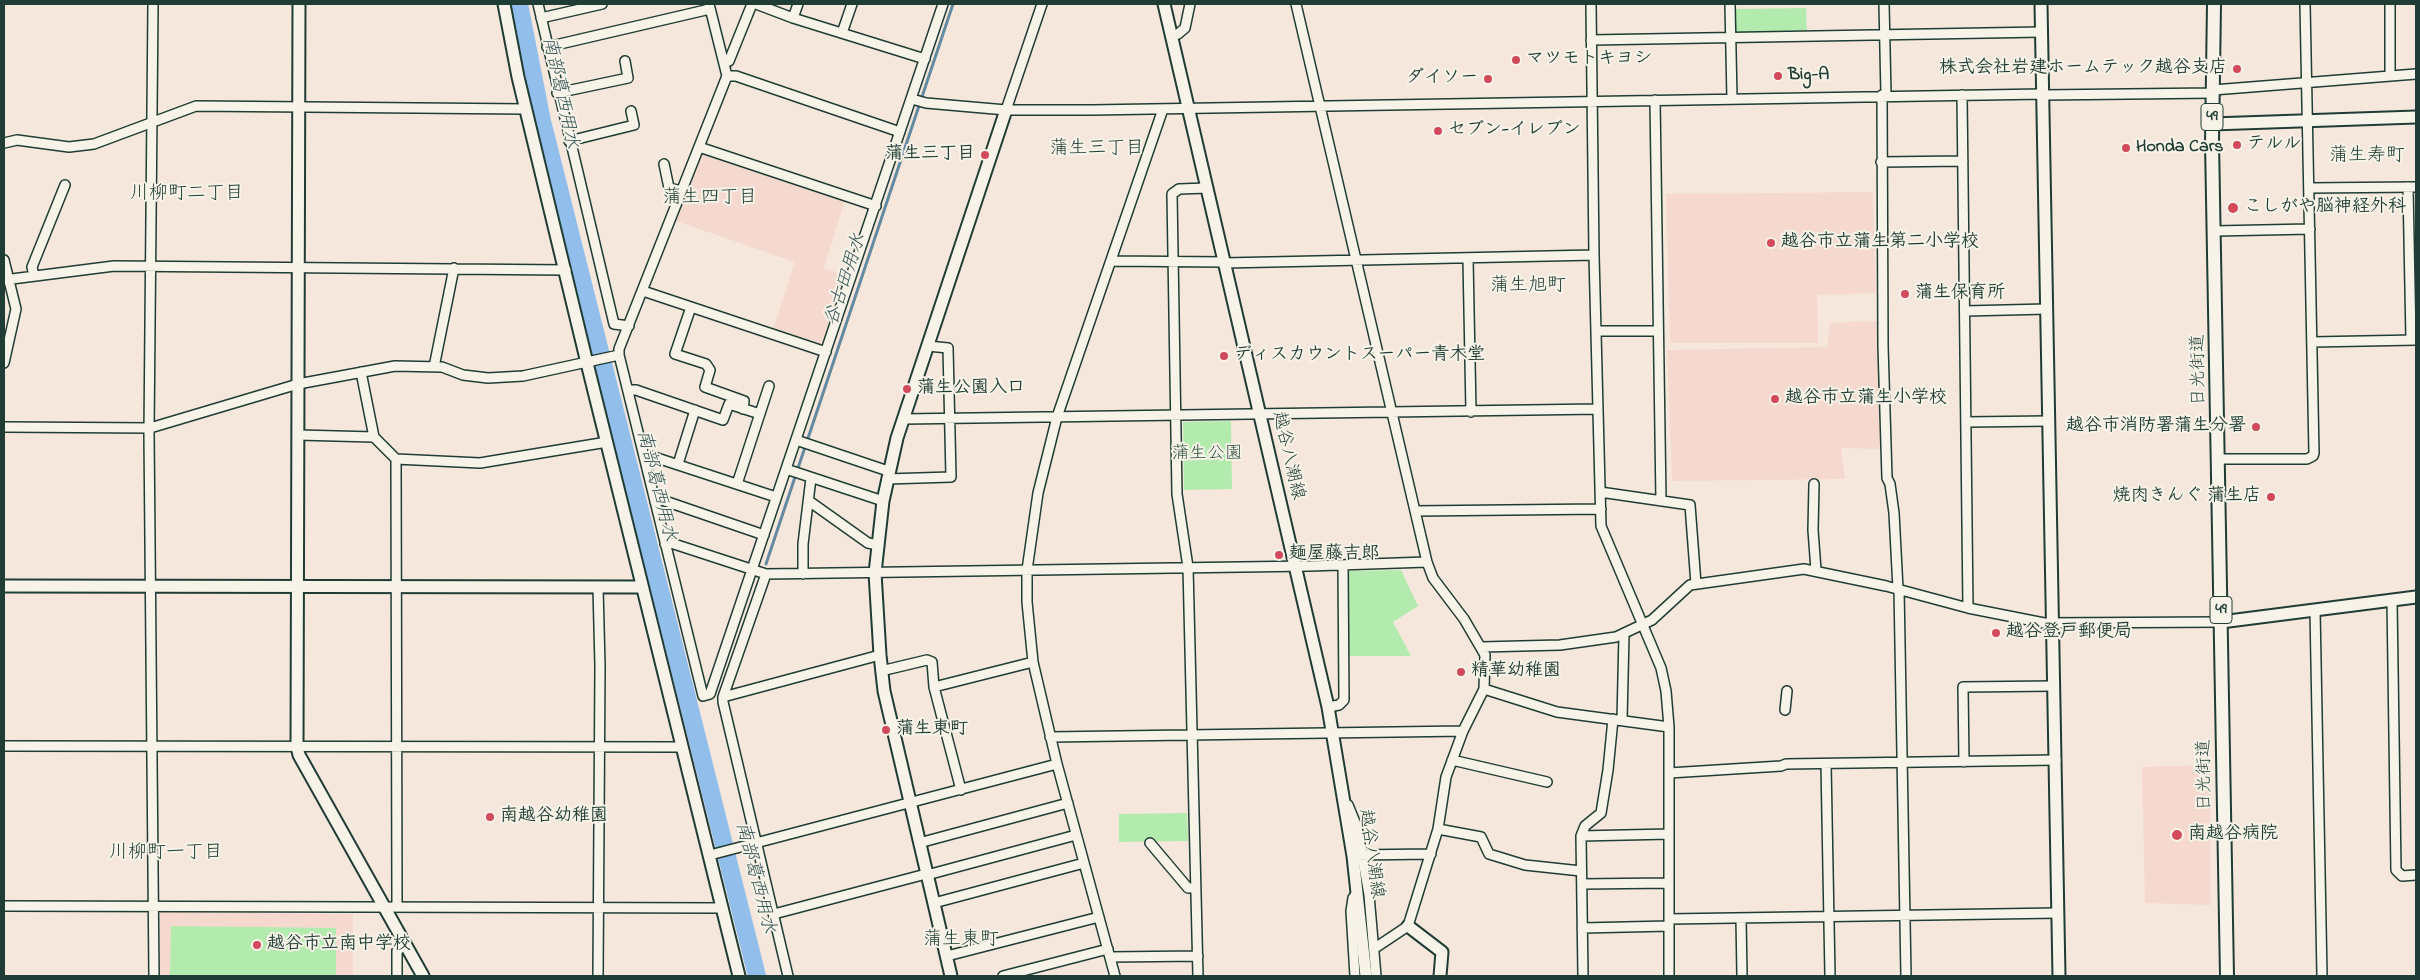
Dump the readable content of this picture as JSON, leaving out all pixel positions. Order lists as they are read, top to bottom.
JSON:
{
  "streets": {
    "main road": ["49", "日光街道"],
    "street": ["越谷八潮線"]
  },
  "districts": [
    "蒲生三丁目",
    "蒲生寿町",
    "川柳町二丁目",
    "蒲生四丁目",
    "蒲生旭町",
    "川柳町一丁目",
    "蒲生東町"
  ],
  "water": ["南部葛西用水", "谷古田用水"],
  "parks": ["蒲生公園"],
  "places": [
    "マツモトキヨシ",
    "株式会社岩建ホームテック越谷支店",
    "Big-A",
    "ダイソー",
    "セブン-イレブン",
    "テルル",
    "Honda Cars",
    "蒲生三丁目",
    "こしがや脳神経外科",
    "越谷市立蒲生第二小学校",
    "蒲生保育所",
    "ディスカウントスーパー青木堂",
    "蒲生公園入口",
    "越谷市立蒲生小学校",
    "越谷市消防署蒲生分署",
    "焼肉きんぐ 蒲生店",
    "麺屋藤吉郎",
    "越谷登戸郵便局",
    "精華幼稚園",
    "蒲生東町",
    "南越谷幼稚園",
    "南越谷病院",
    "越谷市立南中学校"
  ]
}
